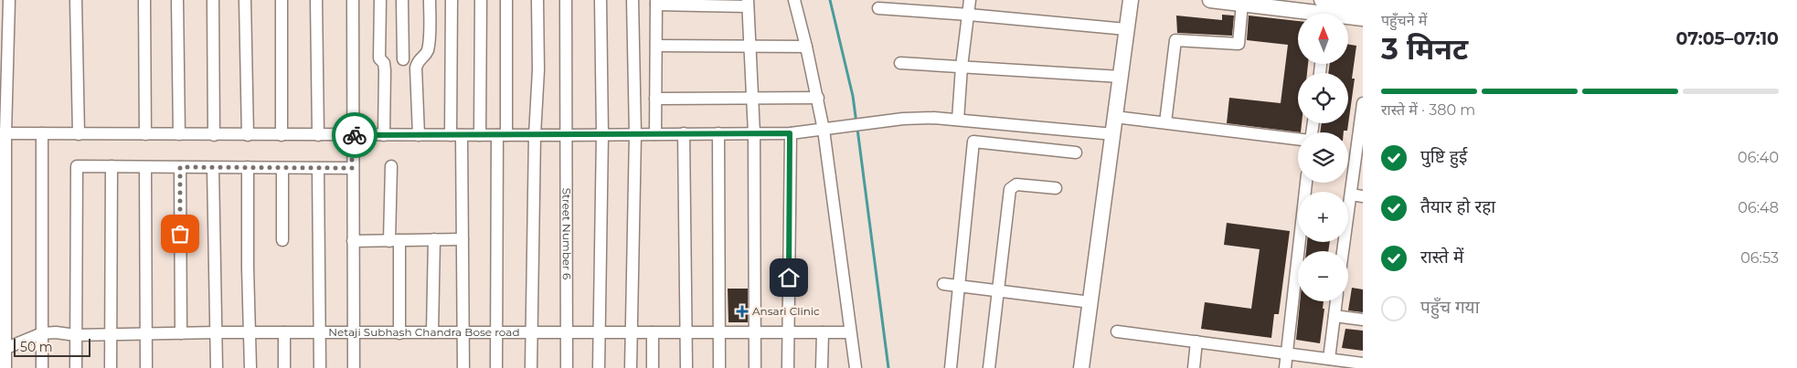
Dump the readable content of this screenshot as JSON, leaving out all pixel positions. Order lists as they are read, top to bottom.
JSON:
{
  "streets": {
    "street": ["Street Number 6", "Netaji Subhash Chandra Bose road"]
  },
  "crossings": [
    ["Street Number 6", "Netaji Subhash Chandra Bose road"]
  ],
  "places": {
    "health": ["Ansari Clinic"]
  },
  "scale_bar": "50 m",
  "north": "top",
  "page": {
    "heading": ["3 मिनट", "पहुँचने में", "07:05–07:10"],
    "map_buttons": ["+", "−"],
    "bar": "रास्ते में · 380 m",
    "list": [
      ["पुष्टि हुई", "06:40"],
      ["तैयार हो रहा", "06:48"],
      ["रास्ते में", "06:53"],
      "पहुँच गया"
    ],
    "scale": "50 m"
  }
}
